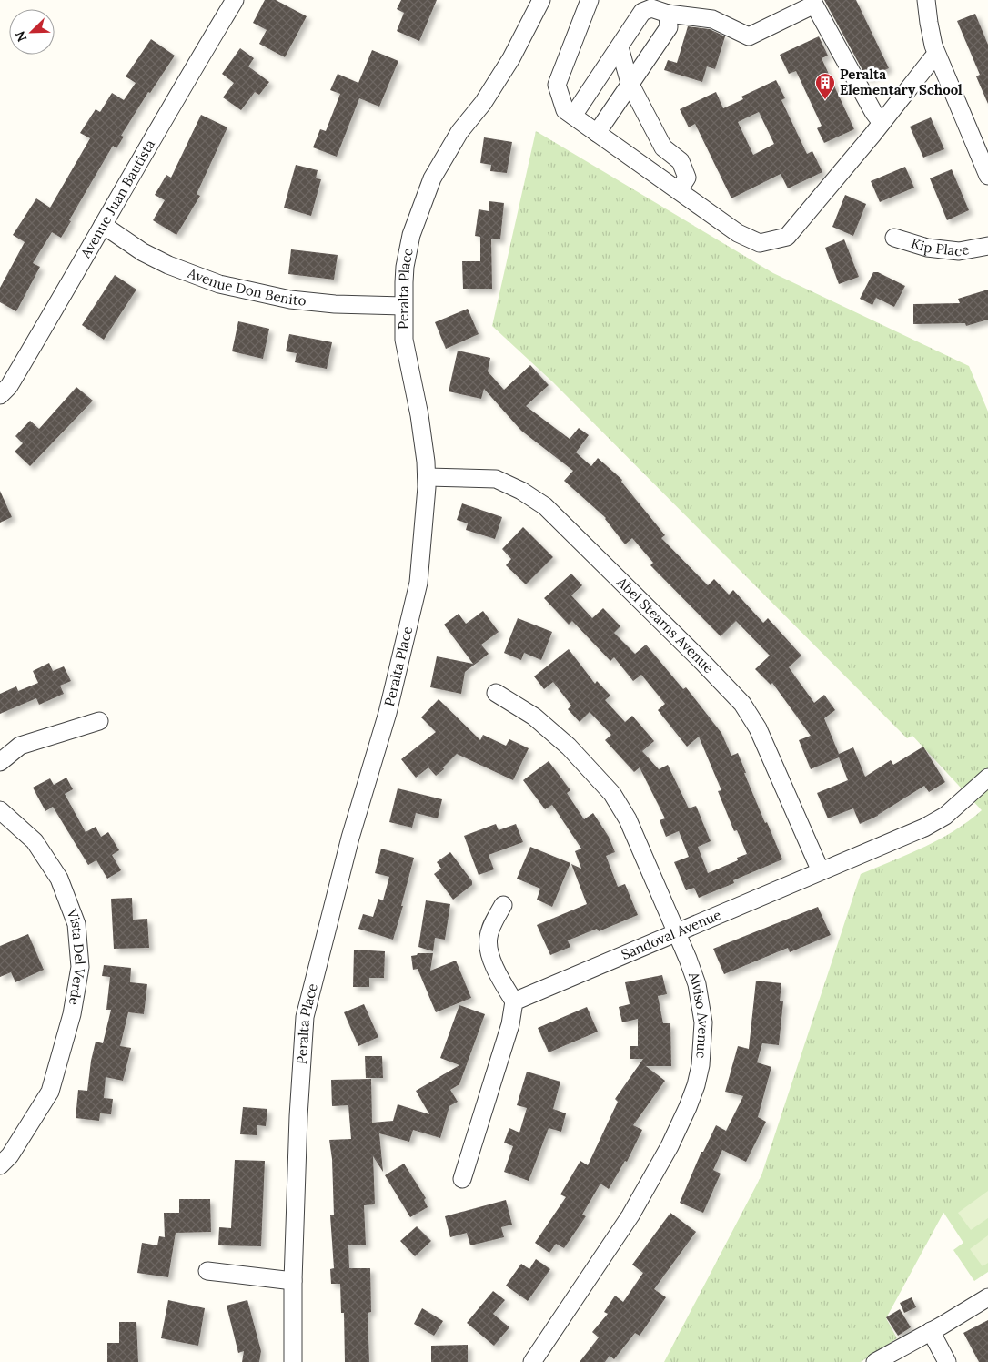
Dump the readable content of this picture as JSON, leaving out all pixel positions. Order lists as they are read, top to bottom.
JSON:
{
  "streets": {
    "street": [
      "Avenue Juan Bautista",
      "Kip Place",
      "Avenue Don Benito",
      "Peralta Place",
      "Abel Stearns Avenue",
      "Sandoval Avenue",
      "Vista Del Verde",
      "Alviso Avenue"
    ]
  },
  "crossings": [
    ["Avenue Juan Bautista", "Avenue Don Benito"],
    ["Avenue Don Benito", "Peralta Place"],
    ["Peralta Place", "Abel Stearns Avenue"],
    ["Abel Stearns Avenue", "Sandoval Avenue"],
    ["Sandoval Avenue", "Alviso Avenue"]
  ],
  "places": {
    "building": ["Peralta Elementary School"]
  },
  "north": "bottom left"
}
